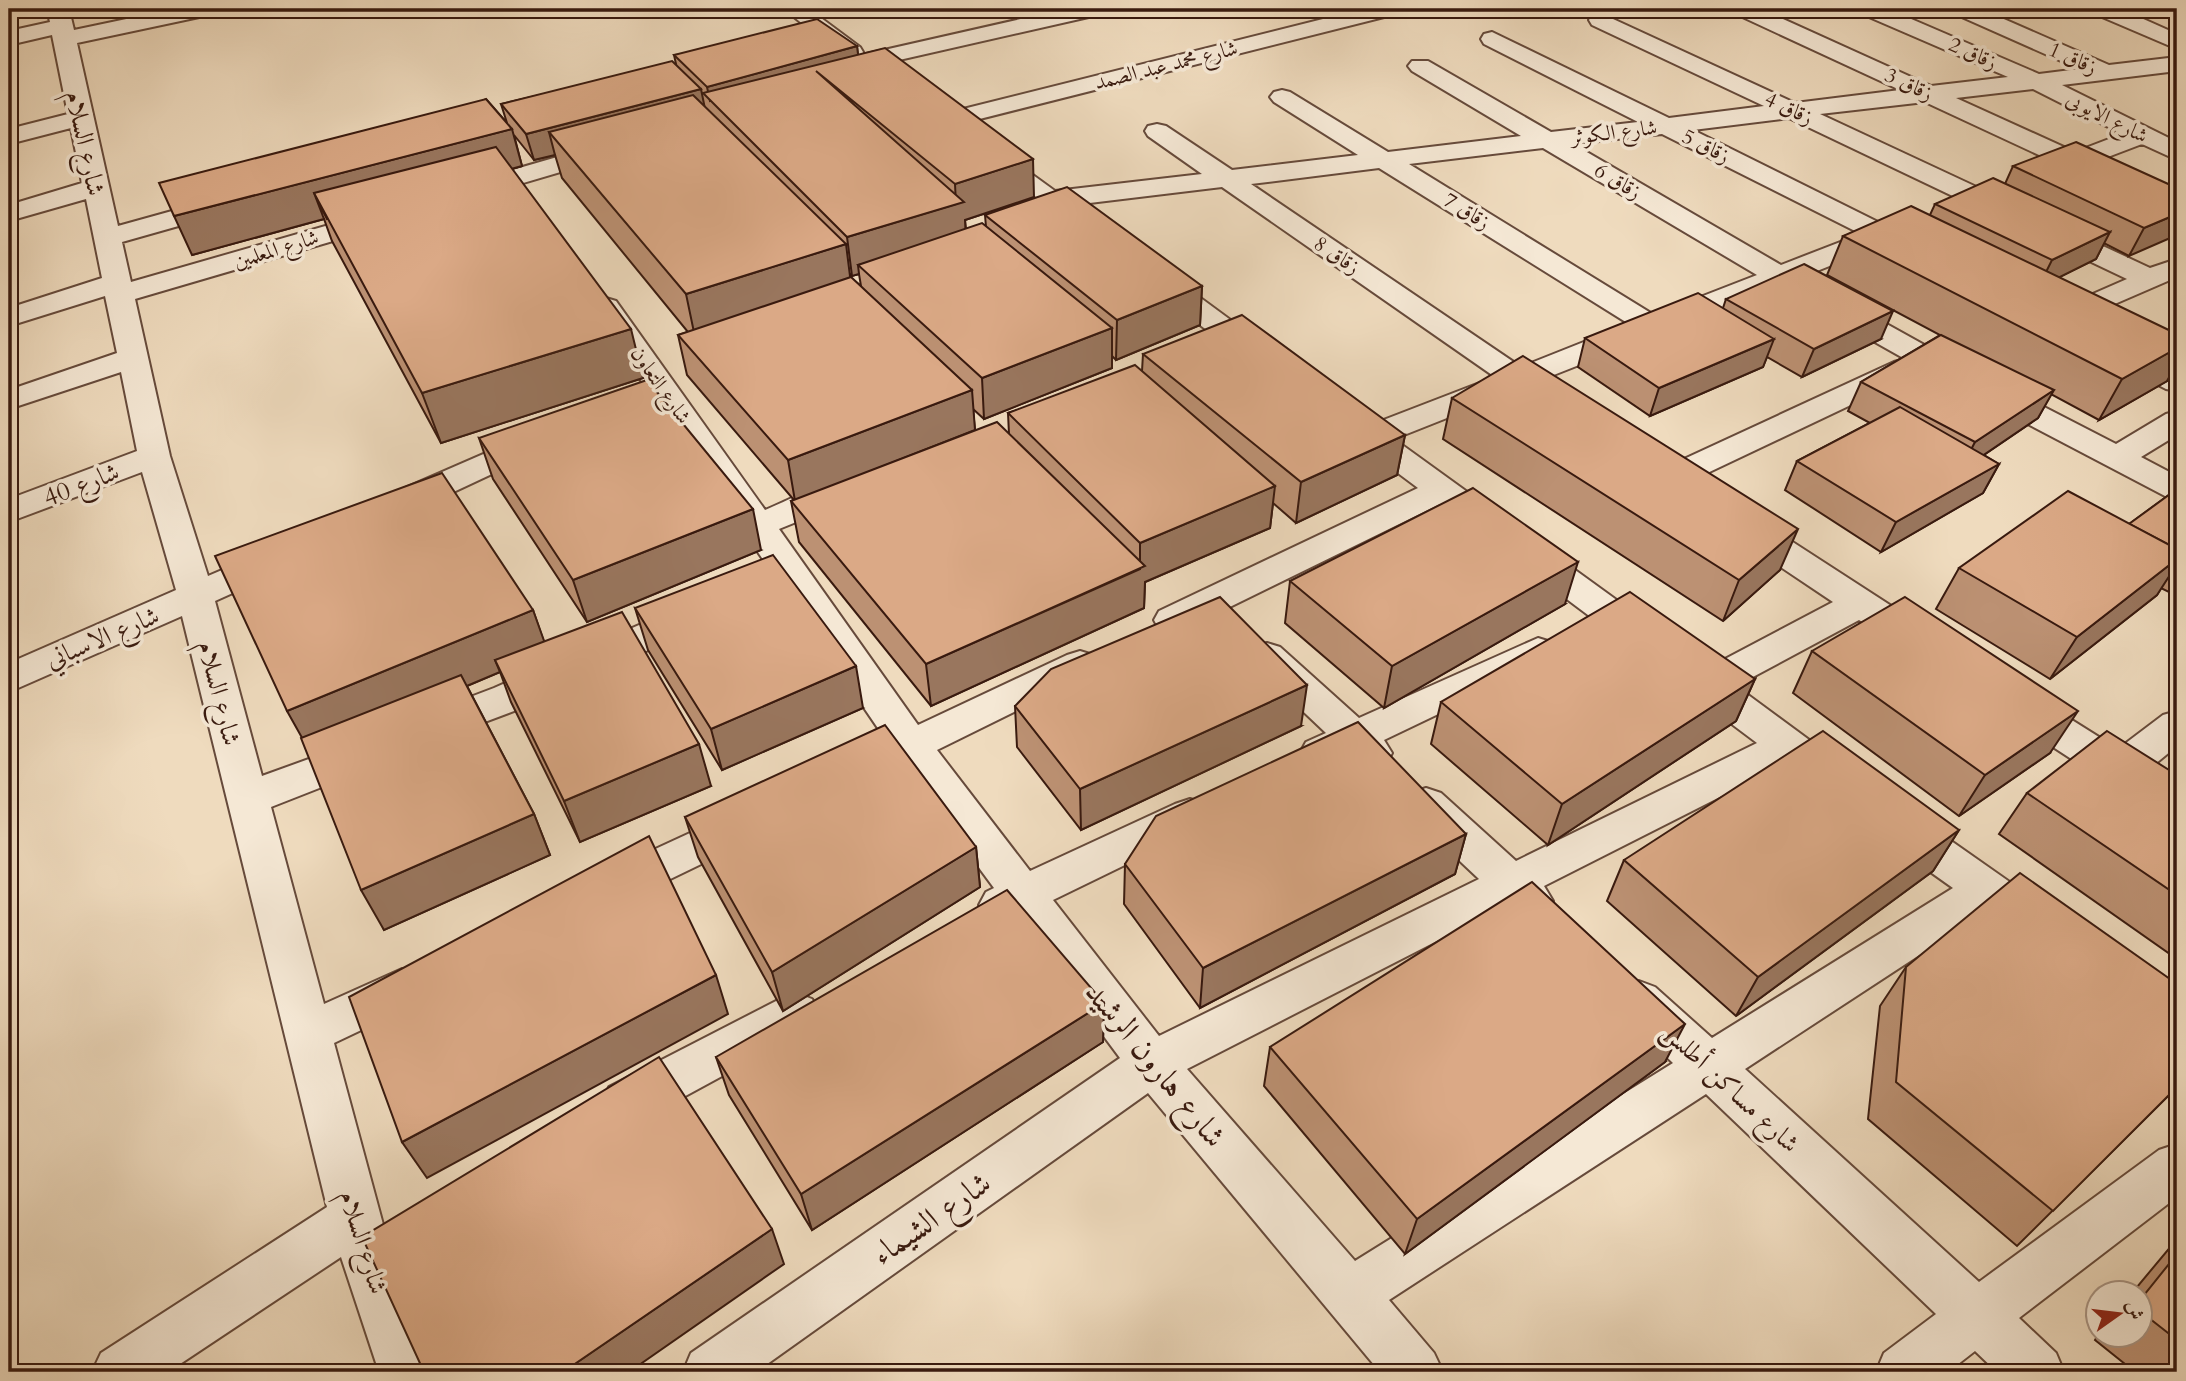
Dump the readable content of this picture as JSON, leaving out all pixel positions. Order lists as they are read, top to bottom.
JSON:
{
  "streets": {
    "street": [
      "زقاق 2",
      "زقاق 1",
      "شارع محمد عبد الصمد",
      "زقاق 3",
      "زقاق 4",
      "شارع الايوبى",
      "شارع الكوثر",
      "شارع السلام",
      "زقاق 5",
      "زقاق 6",
      "زقاق 7",
      "شارع المعلمين",
      "زقاق 8",
      "شارع التعاون",
      "شارع 40",
      "شارع الاسباني",
      "شارع هارون الرشيد",
      "شارع مساكن أطلس",
      "شارع الشيماء"
    ]
  },
  "crossings": [
    ["زقاق 2", "شارع الايوبى"],
    ["زقاق 2", "شارع الكوثر"],
    ["زقاق 1", "شارع الكوثر"],
    ["زقاق 3", "شارع الكوثر"],
    ["زقاق 4", "شارع الكوثر"],
    ["شارع الايوبى", "شارع الكوثر"],
    ["شارع الكوثر", "زقاق 5"],
    ["شارع الكوثر", "زقاق 6"],
    ["شارع الكوثر", "زقاق 7"],
    ["شارع الكوثر", "زقاق 8"],
    ["شارع السلام", "شارع المعلمين"],
    ["شارع السلام", "شارع 40"],
    ["شارع السلام", "شارع الاسباني"],
    ["شارع التعاون", "شارع هارون الرشيد"],
    ["شارع هارون الرشيد", "شارع الشيماء"]
  ],
  "north": "right"
}
